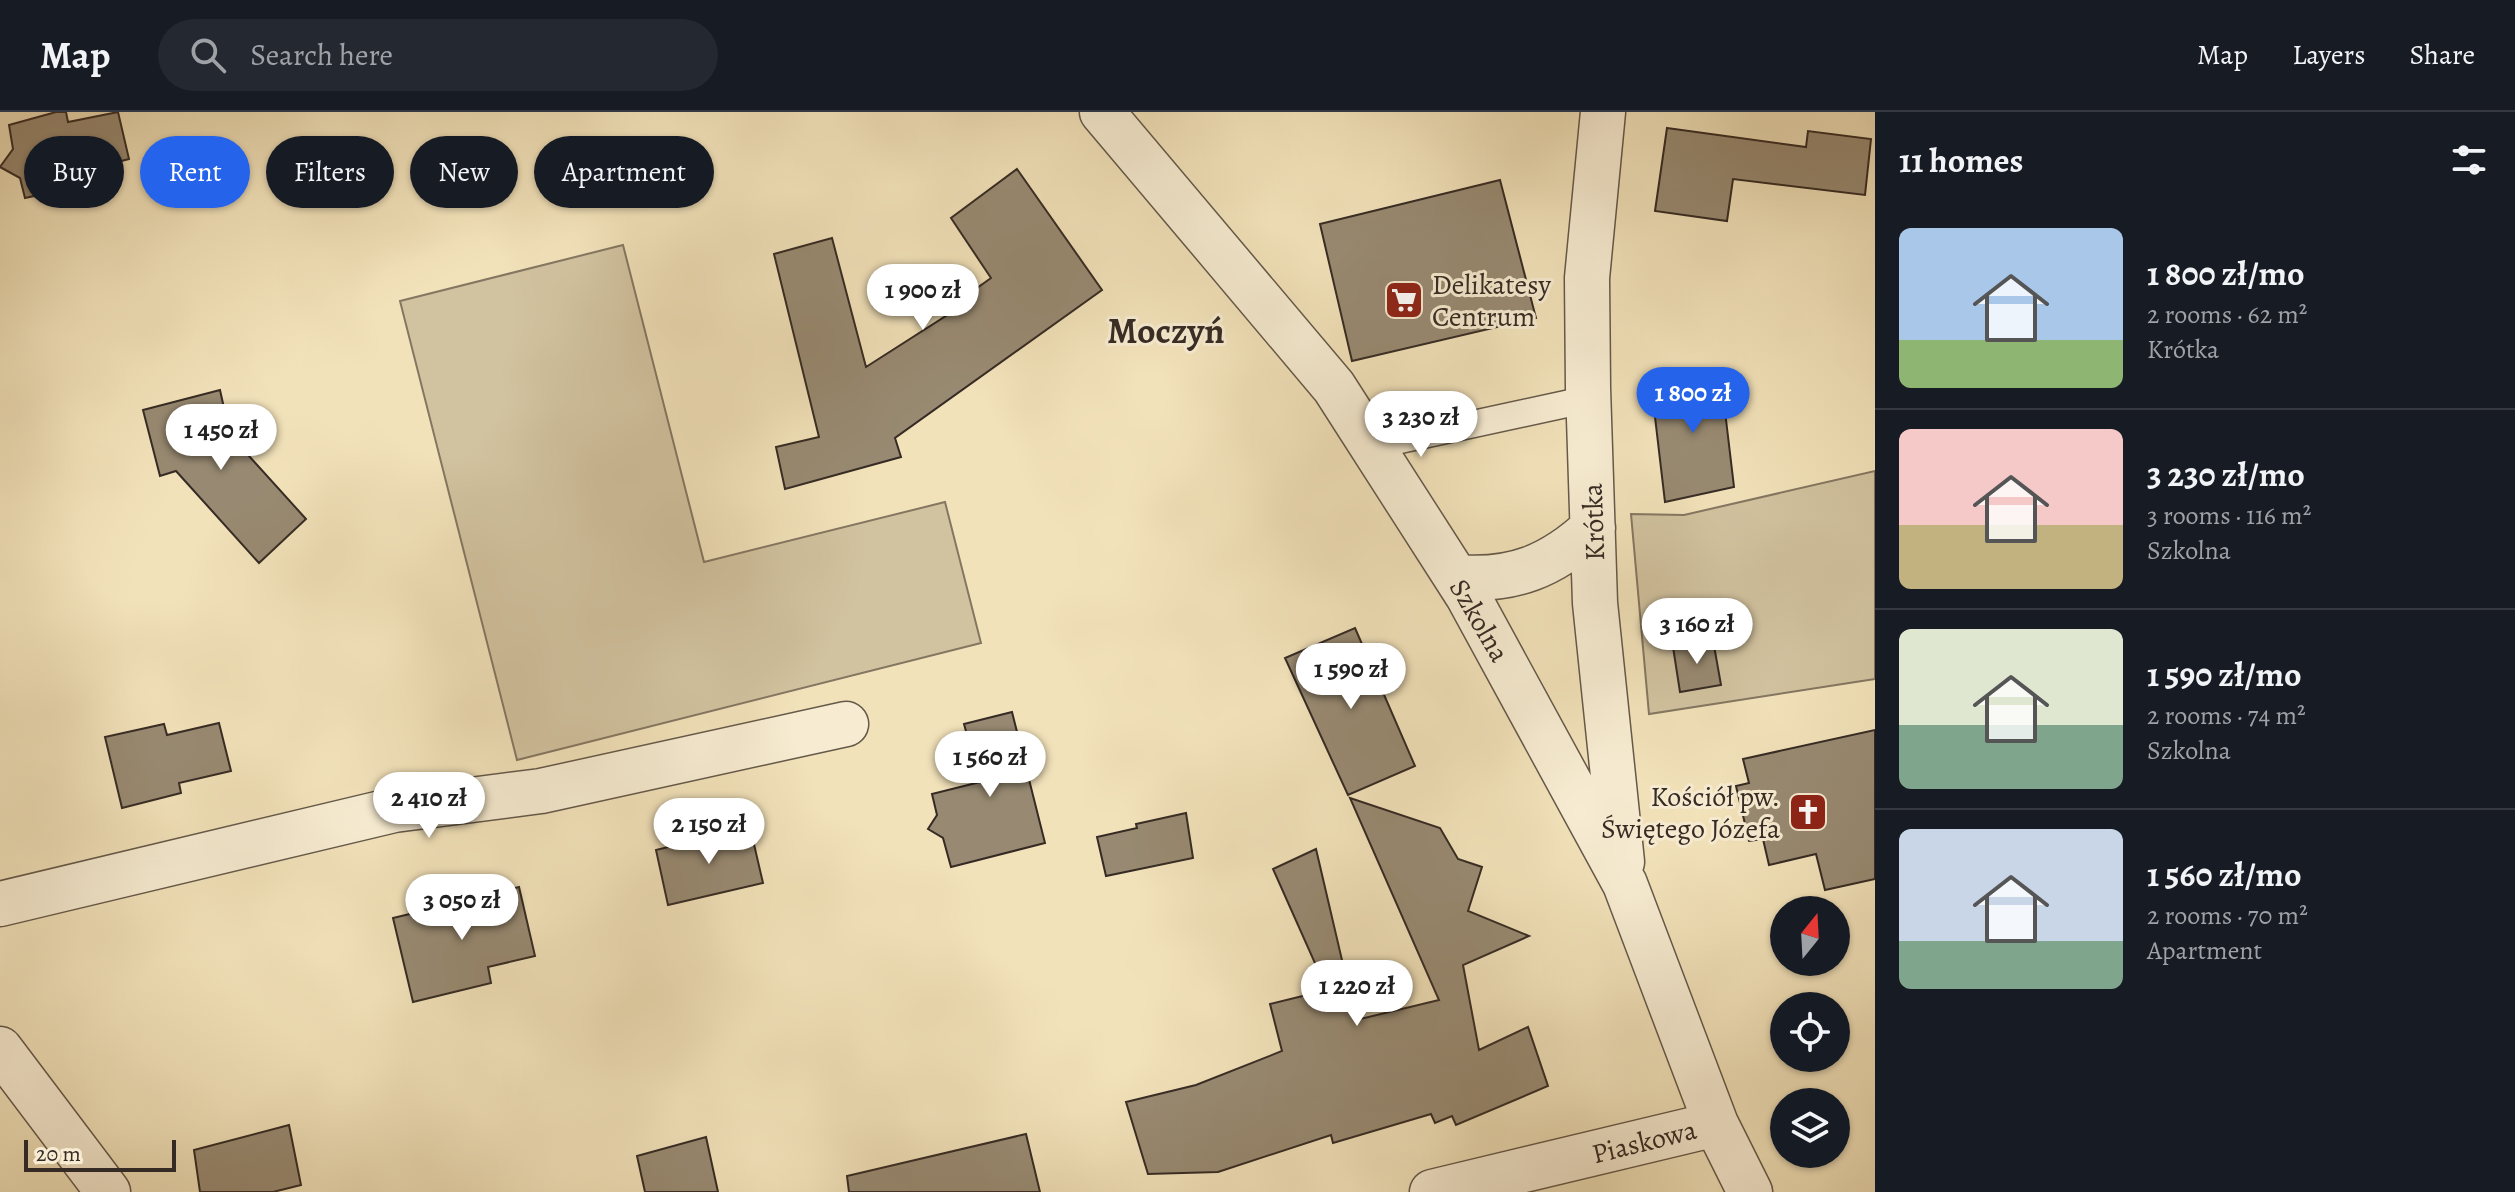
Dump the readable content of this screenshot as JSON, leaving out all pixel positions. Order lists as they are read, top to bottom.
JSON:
{
  "streets": {
    "street": ["Krótka", "Szkolna", "Piaskowa"]
  },
  "crossings": [
    ["Krótka", "Szkolna"],
    ["Szkolna", "Piaskowa"]
  ],
  "districts": ["Moczyń"],
  "places": {
    "supermarket": ["Delikatesy Centrum"],
    "church": ["Kościół pw. Świętego Józefa"]
  },
  "scale_bar": "20 m",
  "north": "top",
  "page": {
    "header": "Map",
    "search": "Search here",
    "nav": ["Map", "Layers", "Share"],
    "heading": "11 homes",
    "chip": [
      "Buy",
      "Rent",
      "Filters",
      "New",
      "Apartment"
    ],
    "list": [
      {
        "name": "1 800 zł/mo",
        "note": "2 rooms · 62 m² · Krótka"
      },
      {
        "name": "3 230 zł/mo",
        "note": "3 rooms · 116 m² · Szkolna"
      },
      {
        "name": "1 590 zł/mo",
        "note": "2 rooms · 74 m² · Szkolna"
      },
      {
        "name": "1 560 zł/mo",
        "note": "2 rooms · 70 m² · Apartment"
      }
    ],
    "price": [
      "1 900 zł",
      "1 800 zł",
      "3 230 zł",
      "1 450 zł",
      "3 160 zł",
      "1 590 zł",
      "1 560 zł",
      "2 410 zł",
      "2 150 zł",
      "3 050 zł",
      "1 220 zł"
    ],
    "scale": "20 m"
  }
}
